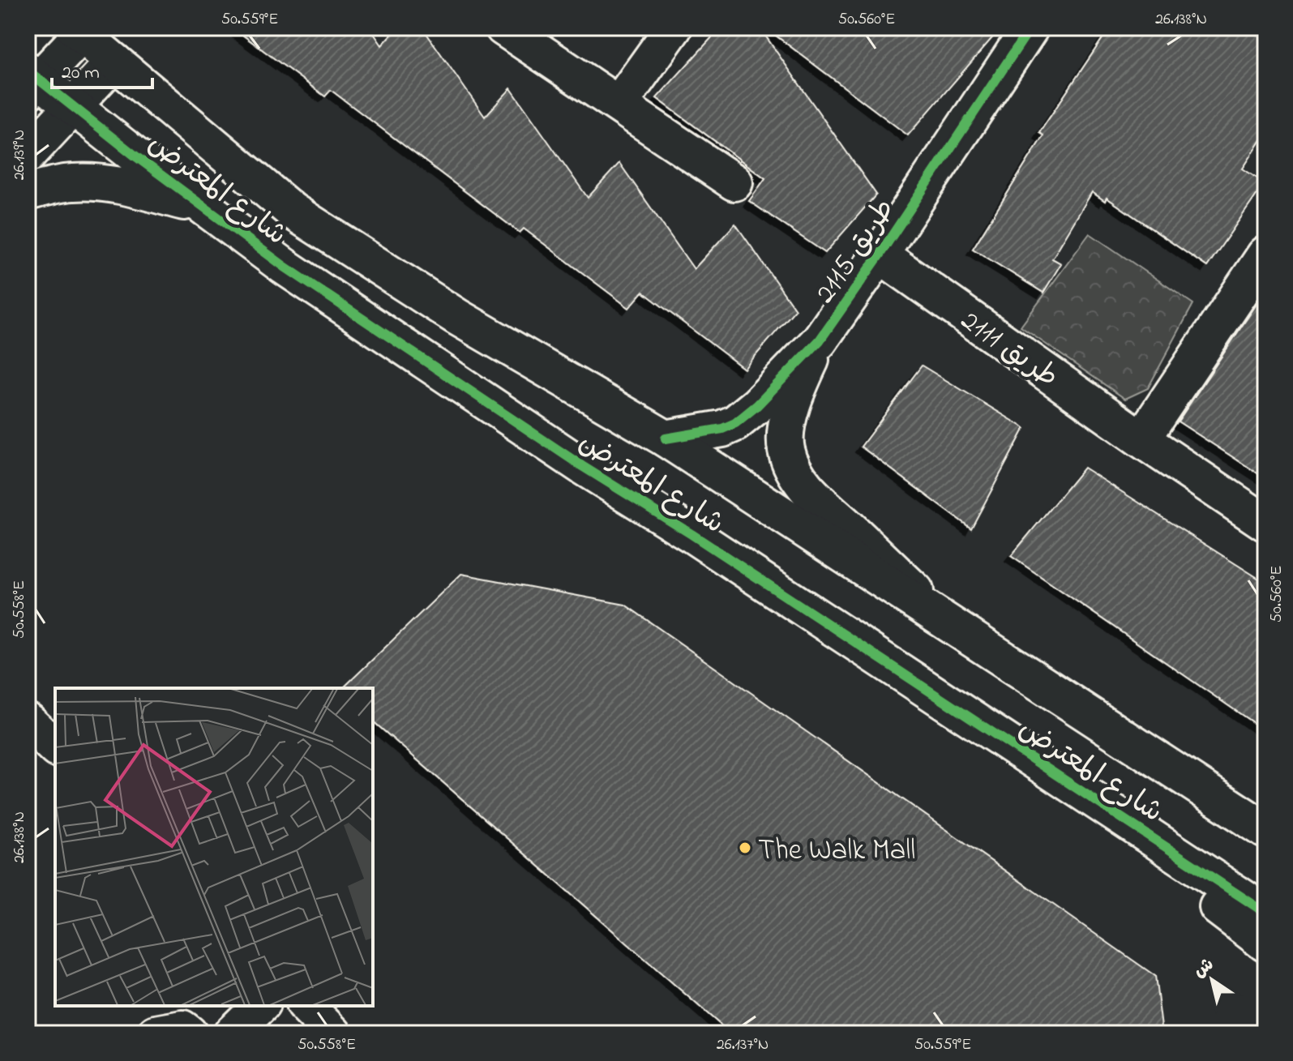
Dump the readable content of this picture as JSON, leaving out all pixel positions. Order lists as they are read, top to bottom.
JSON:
{
  "streets": {
    "street": ["شارع المعترض", "طريق 2115", "طريق 2111"]
  },
  "crossings": [
    ["شارع المعترض", "طريق 2115"],
    ["طريق 2115", "طريق 2111"]
  ],
  "places": ["The Walk Mall"],
  "scale_bar": "20 m",
  "north": "top left",
  "coordinates": [
    "50.559°E",
    "50.560°E",
    "26.138°N",
    "26.139°N",
    "50.558°E",
    "26.137°N"
  ]
}
